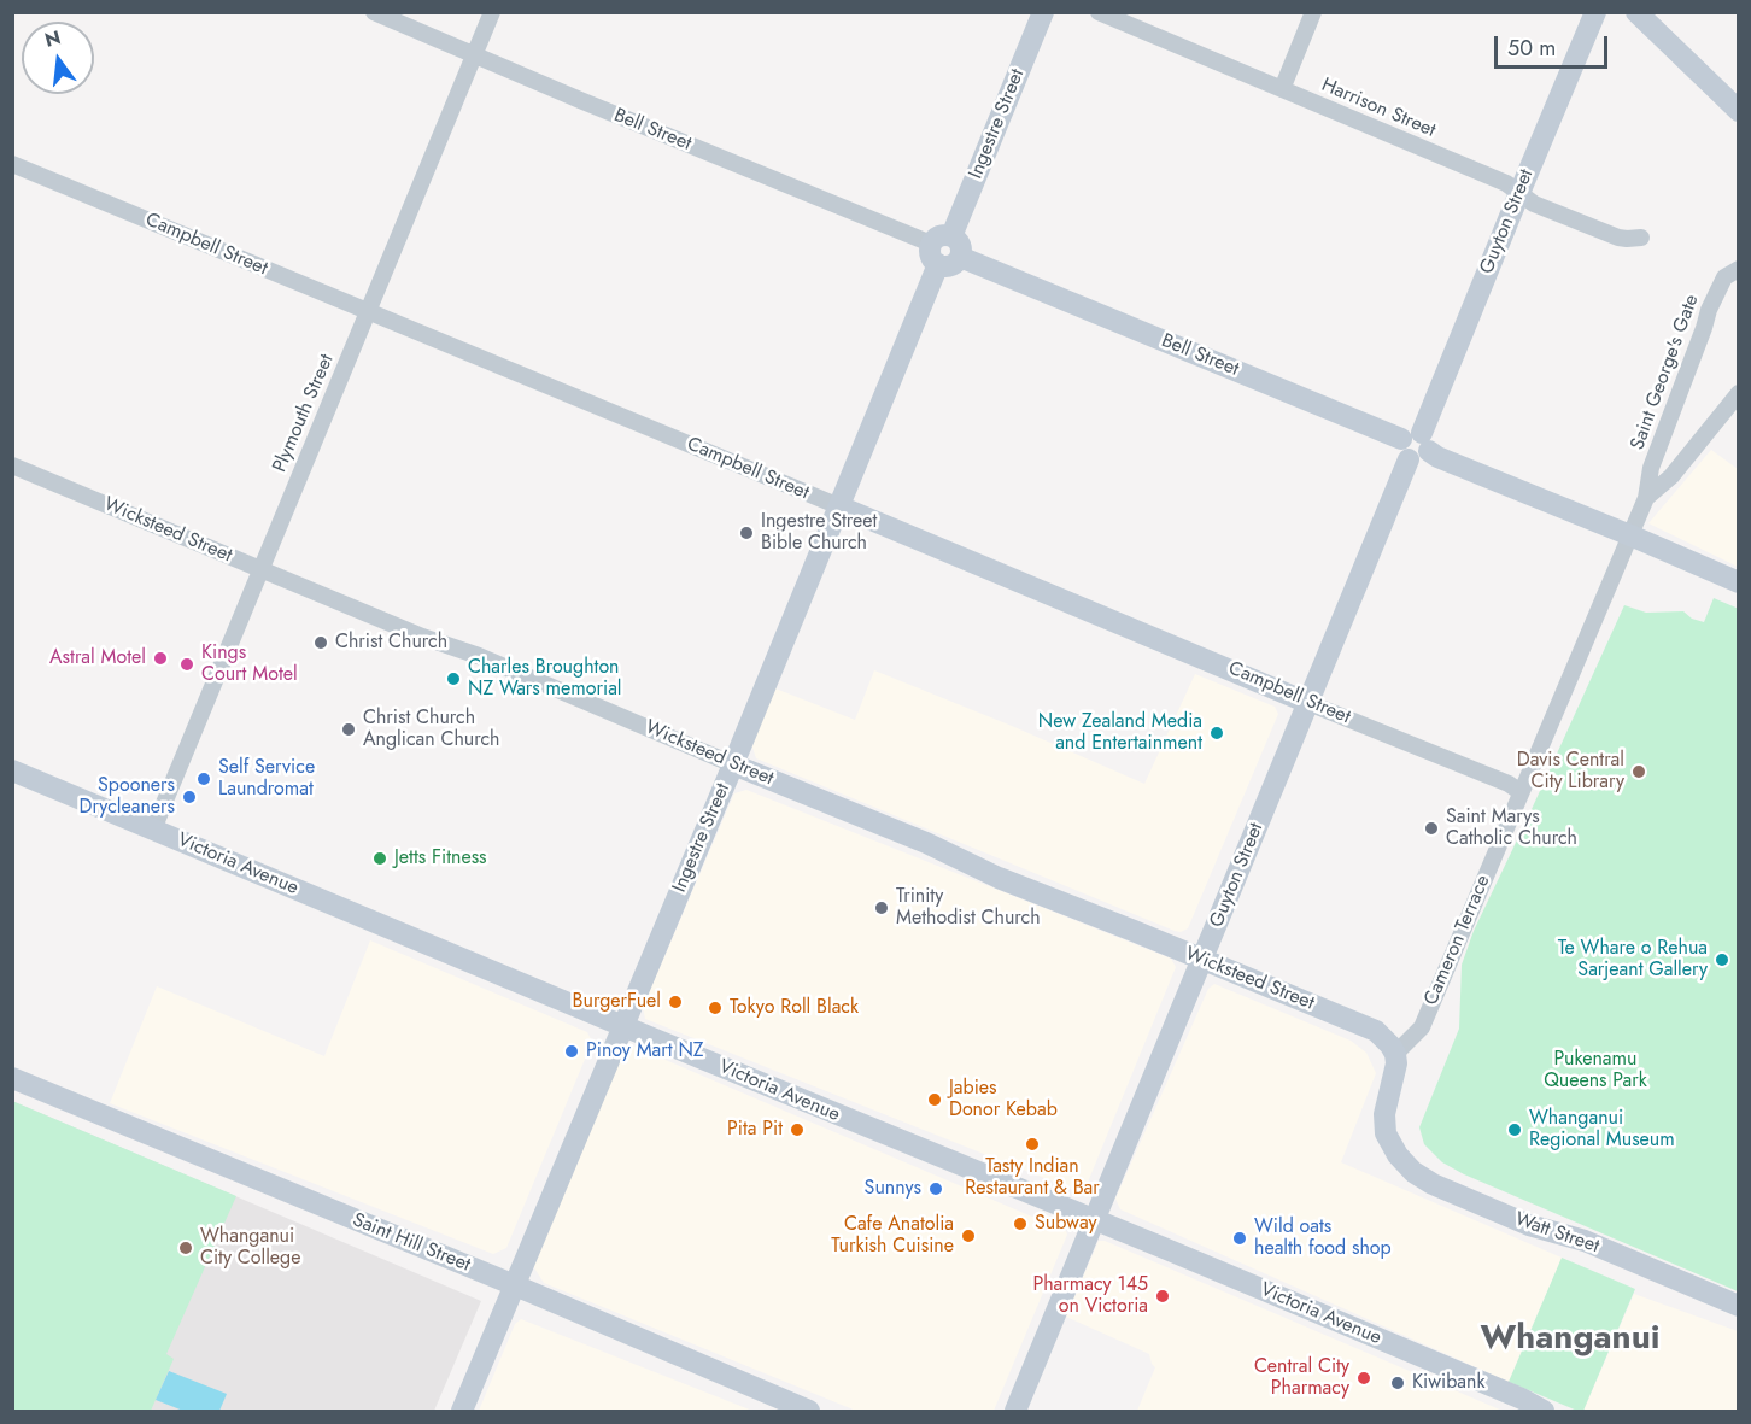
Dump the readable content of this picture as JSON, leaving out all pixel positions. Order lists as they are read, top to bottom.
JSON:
{
  "streets": {
    "street": [
      "Harrison Street",
      "Ingestre Street",
      "Bell Street",
      "Guyton Street",
      "Campbell Street",
      "Saint George's Gate",
      "Plymouth Street",
      "Wicksteed Street",
      "Victoria Avenue",
      "Cameron Terrace",
      "Watt Street",
      "Saint Hill Street"
    ]
  },
  "crossings": [
    ["Harrison Street", "Guyton Street"],
    ["Ingestre Street", "Bell Street"],
    ["Ingestre Street", "Campbell Street"],
    ["Ingestre Street", "Wicksteed Street"],
    ["Ingestre Street", "Victoria Avenue"],
    ["Ingestre Street", "Saint Hill Street"],
    ["Bell Street", "Guyton Street"],
    ["Bell Street", "Saint George's Gate"],
    ["Bell Street", "Plymouth Street"],
    ["Bell Street", "Cameron Terrace"],
    ["Guyton Street", "Campbell Street"],
    ["Guyton Street", "Wicksteed Street"],
    ["Guyton Street", "Victoria Avenue"],
    ["Campbell Street", "Plymouth Street"],
    ["Campbell Street", "Cameron Terrace"],
    ["Saint George's Gate", "Cameron Terrace"],
    ["Plymouth Street", "Wicksteed Street"],
    ["Plymouth Street", "Victoria Avenue"],
    ["Wicksteed Street", "Cameron Terrace"],
    ["Wicksteed Street", "Watt Street"],
    ["Cameron Terrace", "Watt Street"]
  ],
  "districts": ["Whanganui"],
  "parks": ["Pukenamu Queens Park"],
  "places": [
    "Ingestre Street Bible Church",
    "Christ Church",
    "Astral Motel",
    "Kings Court Motel",
    "Charles Broughton NZ Wars memorial",
    "Christ Church Anglican Church",
    "New Zealand Media and Entertainment",
    "Davis Central City Library",
    "Self Service Laundromat",
    "Spooners Drycleaners",
    "Saint Marys Catholic Church",
    "Jetts Fitness",
    "Trinity Methodist Church",
    "Te Whare o Rehua Sarjeant Gallery",
    "BurgerFuel",
    "Tokyo Roll Black",
    "Pinoy Mart NZ",
    "Jabies Donor Kebab",
    "Pita Pit",
    "Whanganui Regional Museum",
    "Tasty Indian Restaurant & Bar",
    "Sunnys",
    "Subway",
    "Cafe Anatolia Turkish Cuisine",
    "Wild oats health food shop",
    "Whanganui City College",
    "Pharmacy 145 on Victoria",
    "Central City Pharmacy",
    "Kiwibank"
  ],
  "scale_bar": "50 m",
  "north": "top"
}
